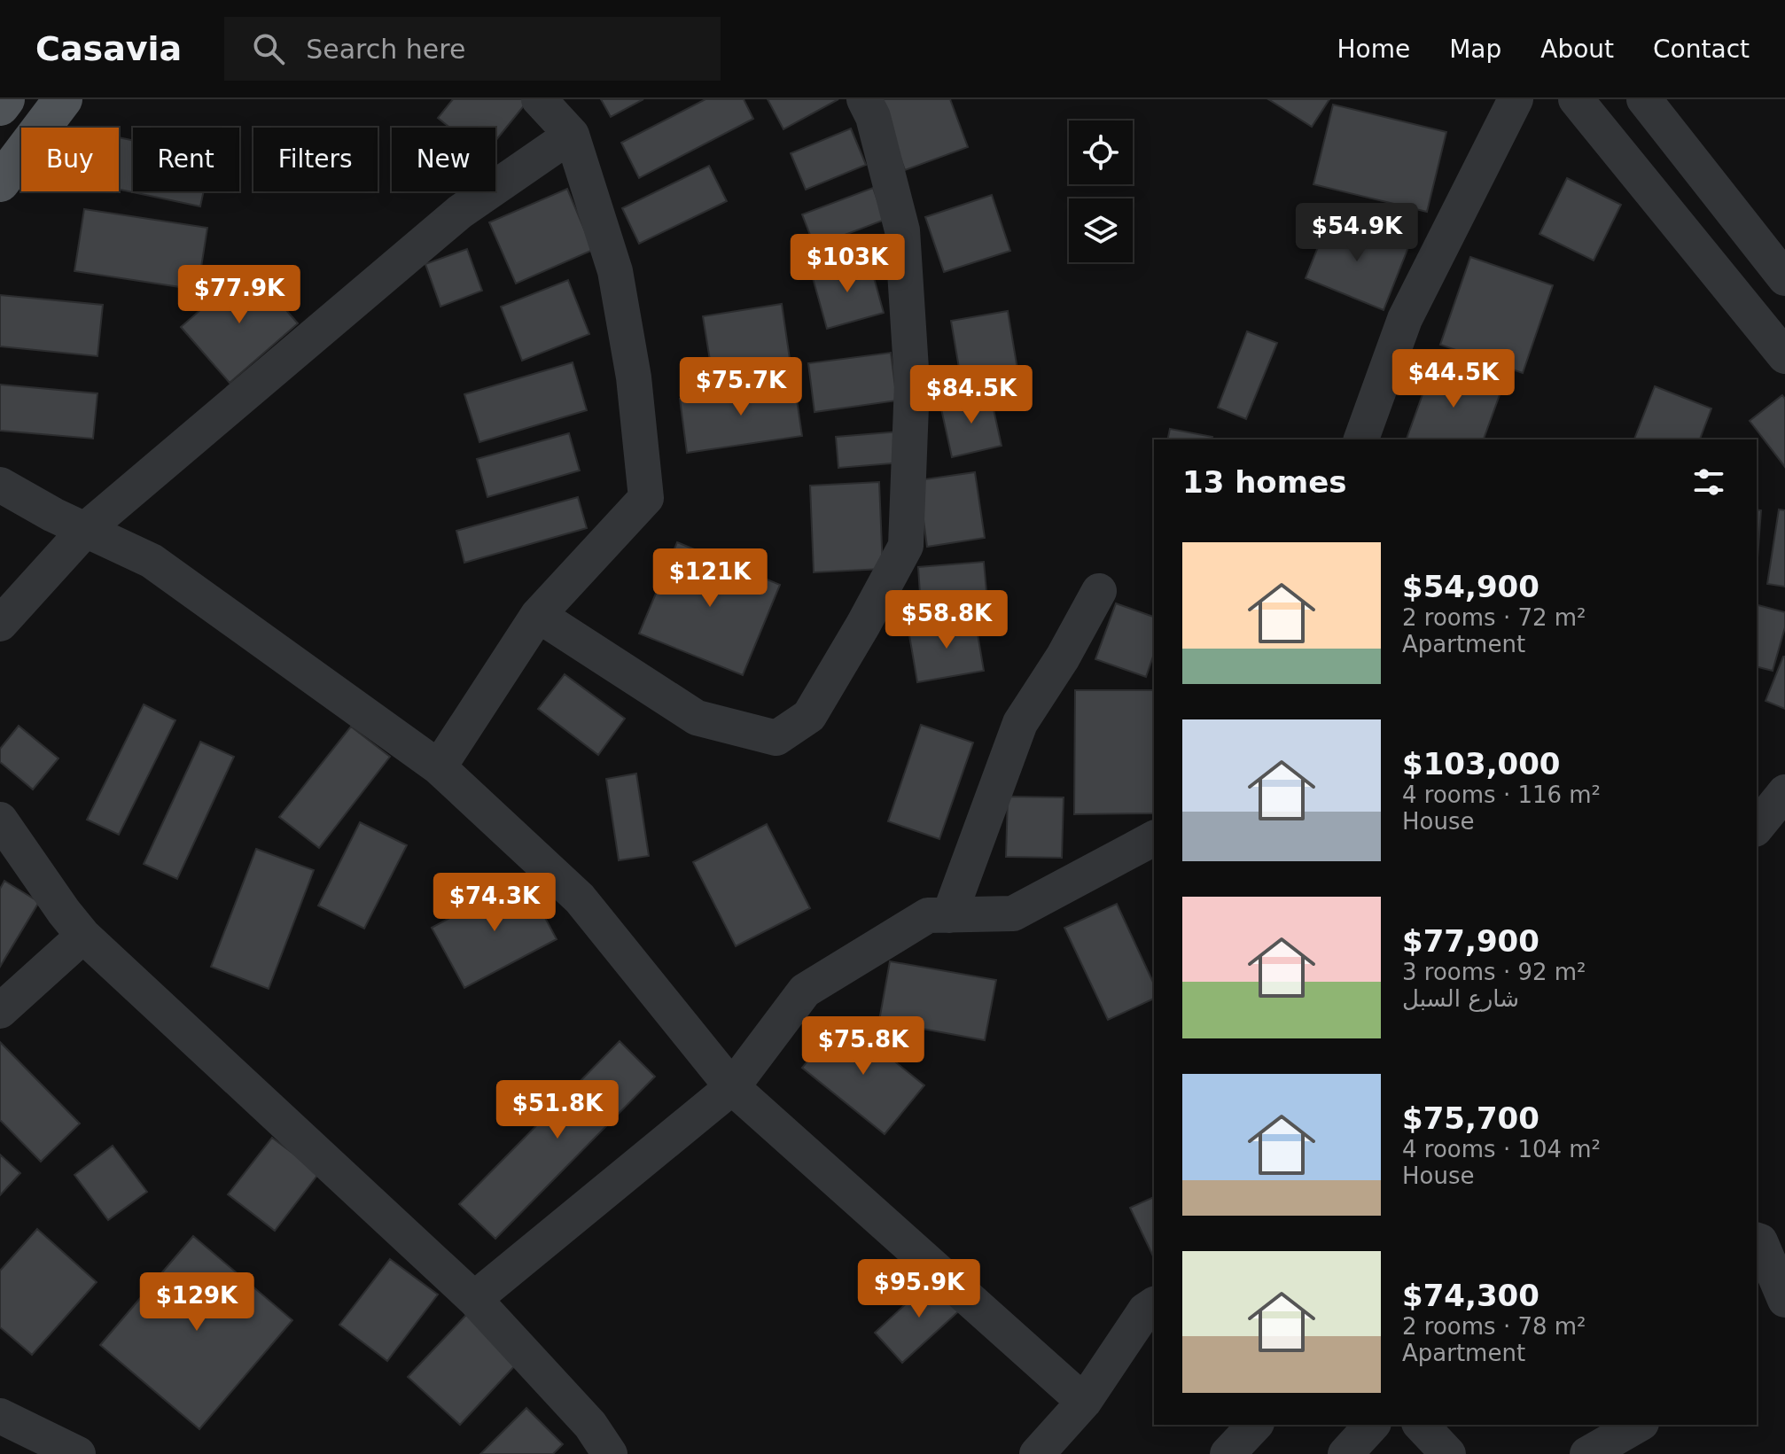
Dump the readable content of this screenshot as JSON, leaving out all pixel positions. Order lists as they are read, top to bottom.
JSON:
{
  "page": {
    "header": "Casavia",
    "search": "Search here",
    "nav": [
      "Home",
      "Map",
      "About",
      "Contact"
    ],
    "chip": [
      "Buy",
      "Rent",
      "Filters",
      "New"
    ],
    "price": [
      "$54.9K",
      "$103K",
      "$77.9K",
      "$44.5K",
      "$75.7K",
      "$84.5K",
      "$121K",
      "$58.8K",
      "$74.3K",
      "$75.8K",
      "$51.8K",
      "$95.9K",
      "$129K"
    ],
    "heading": "13 homes",
    "list": [
      {
        "name": "$54,900",
        "note": "2 rooms · 72 m² · Apartment"
      },
      {
        "name": "$103,000",
        "note": "4 rooms · 116 m² · House"
      },
      {
        "name": "$77,900",
        "note": "3 rooms · 92 m² · شارع السبل"
      },
      {
        "name": "$75,700",
        "note": "4 rooms · 104 m² · House"
      },
      {
        "name": "$74,300",
        "note": "2 rooms · 78 m² · Apartment"
      }
    ]
  }
}
